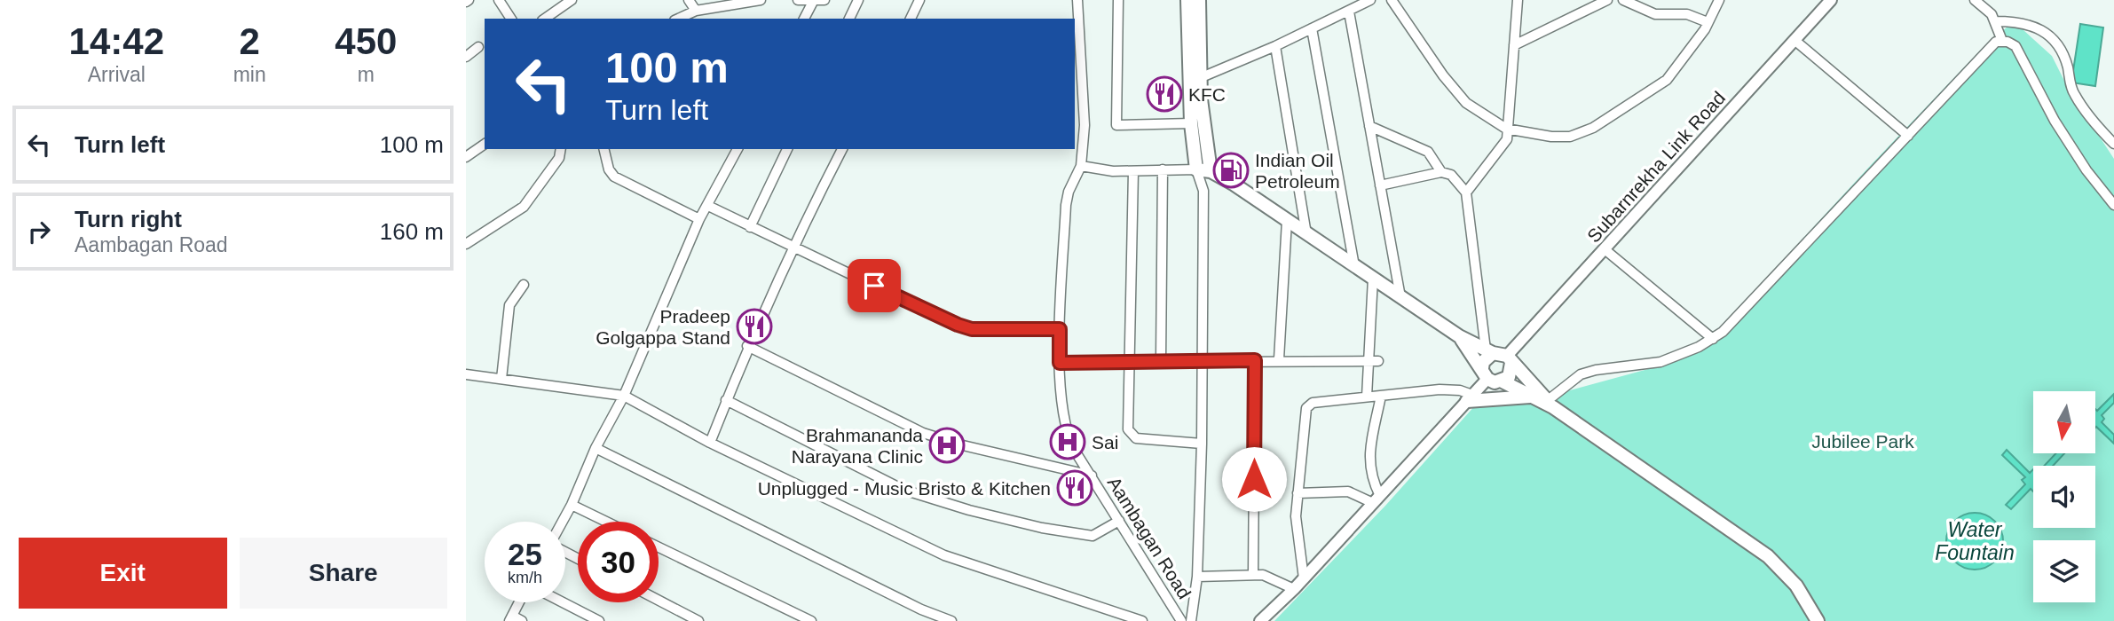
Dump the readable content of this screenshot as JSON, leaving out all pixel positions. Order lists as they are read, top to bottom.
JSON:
{
  "streets": {
    "street": ["Subarnrekha Link Road", "Aambagan Road"]
  },
  "water": ["Water Fountain"],
  "parks": ["Jubilee Park"],
  "places": {
    "restaurant": ["KFC", "Pradeep Golgappa Stand", "Unplugged - Music Bristo & Kitchen"],
    "fuel station": ["Indian Oil Petroleum"],
    "hospital": ["Sai", "Brahmananda Narayana Clinic"]
  },
  "north": "bottom",
  "page": {
    "eta": [
      "14:42",
      "Arrival",
      "2",
      "min",
      "450",
      "m"
    ],
    "turn": ["100 m", "Turn left"],
    "list": [
      {
        "name": "Turn left",
        "value": "100 m"
      },
      {
        "name": "Turn right",
        "note": "Aambagan Road",
        "value": "160 m"
      }
    ],
    "speed": "25 km/h",
    "limit": "30",
    "buttons": ["Exit", "Share"]
  }
}
